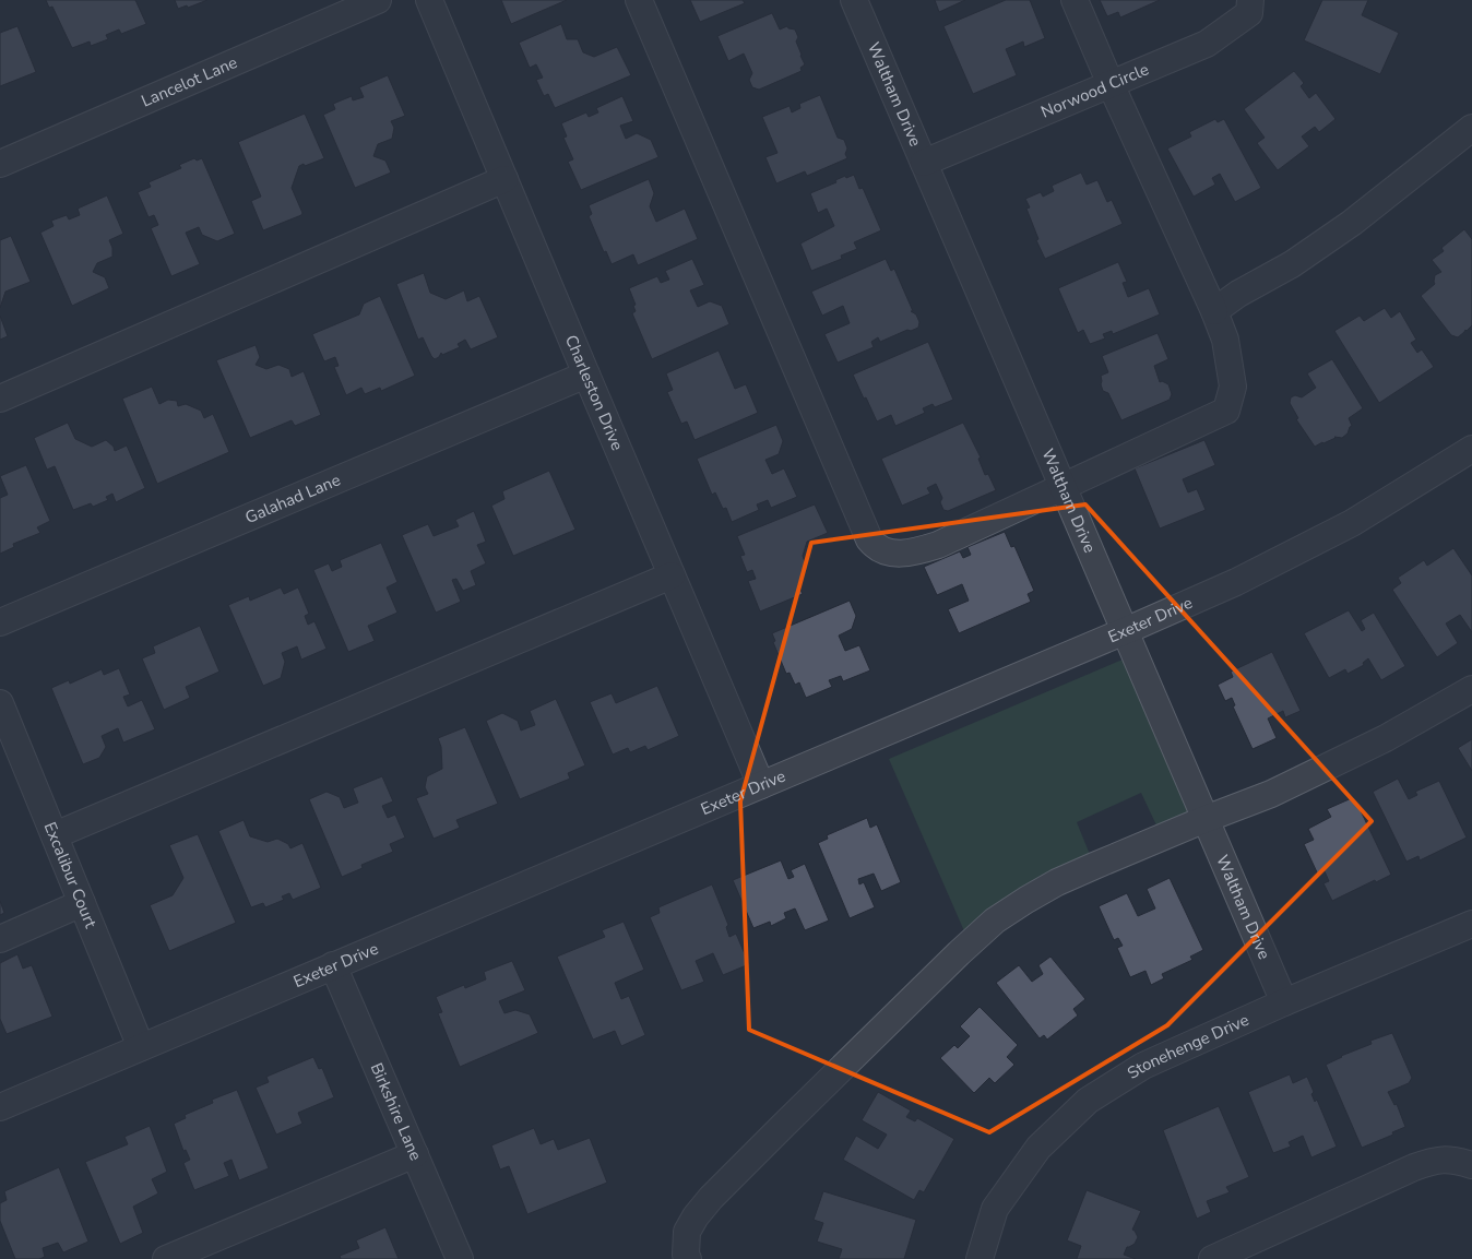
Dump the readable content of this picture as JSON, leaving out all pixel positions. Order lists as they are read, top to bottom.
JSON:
{
  "streets": {
    "street": [
      "Lancelot Lane",
      "Norwood Circle",
      "Waltham Drive",
      "Charleston Drive",
      "Galahad Lane",
      "Exeter Drive",
      "Excalibur Court",
      "Stonehenge Drive",
      "Birkshire Lane"
    ]
  },
  "crossings": [
    ["Norwood Circle", "Waltham Drive"],
    ["Waltham Drive", "Exeter Drive"],
    ["Waltham Drive", "Stonehenge Drive"],
    ["Charleston Drive", "Galahad Lane"],
    ["Charleston Drive", "Exeter Drive"],
    ["Exeter Drive", "Excalibur Court"],
    ["Exeter Drive", "Birkshire Lane"]
  ]
}
